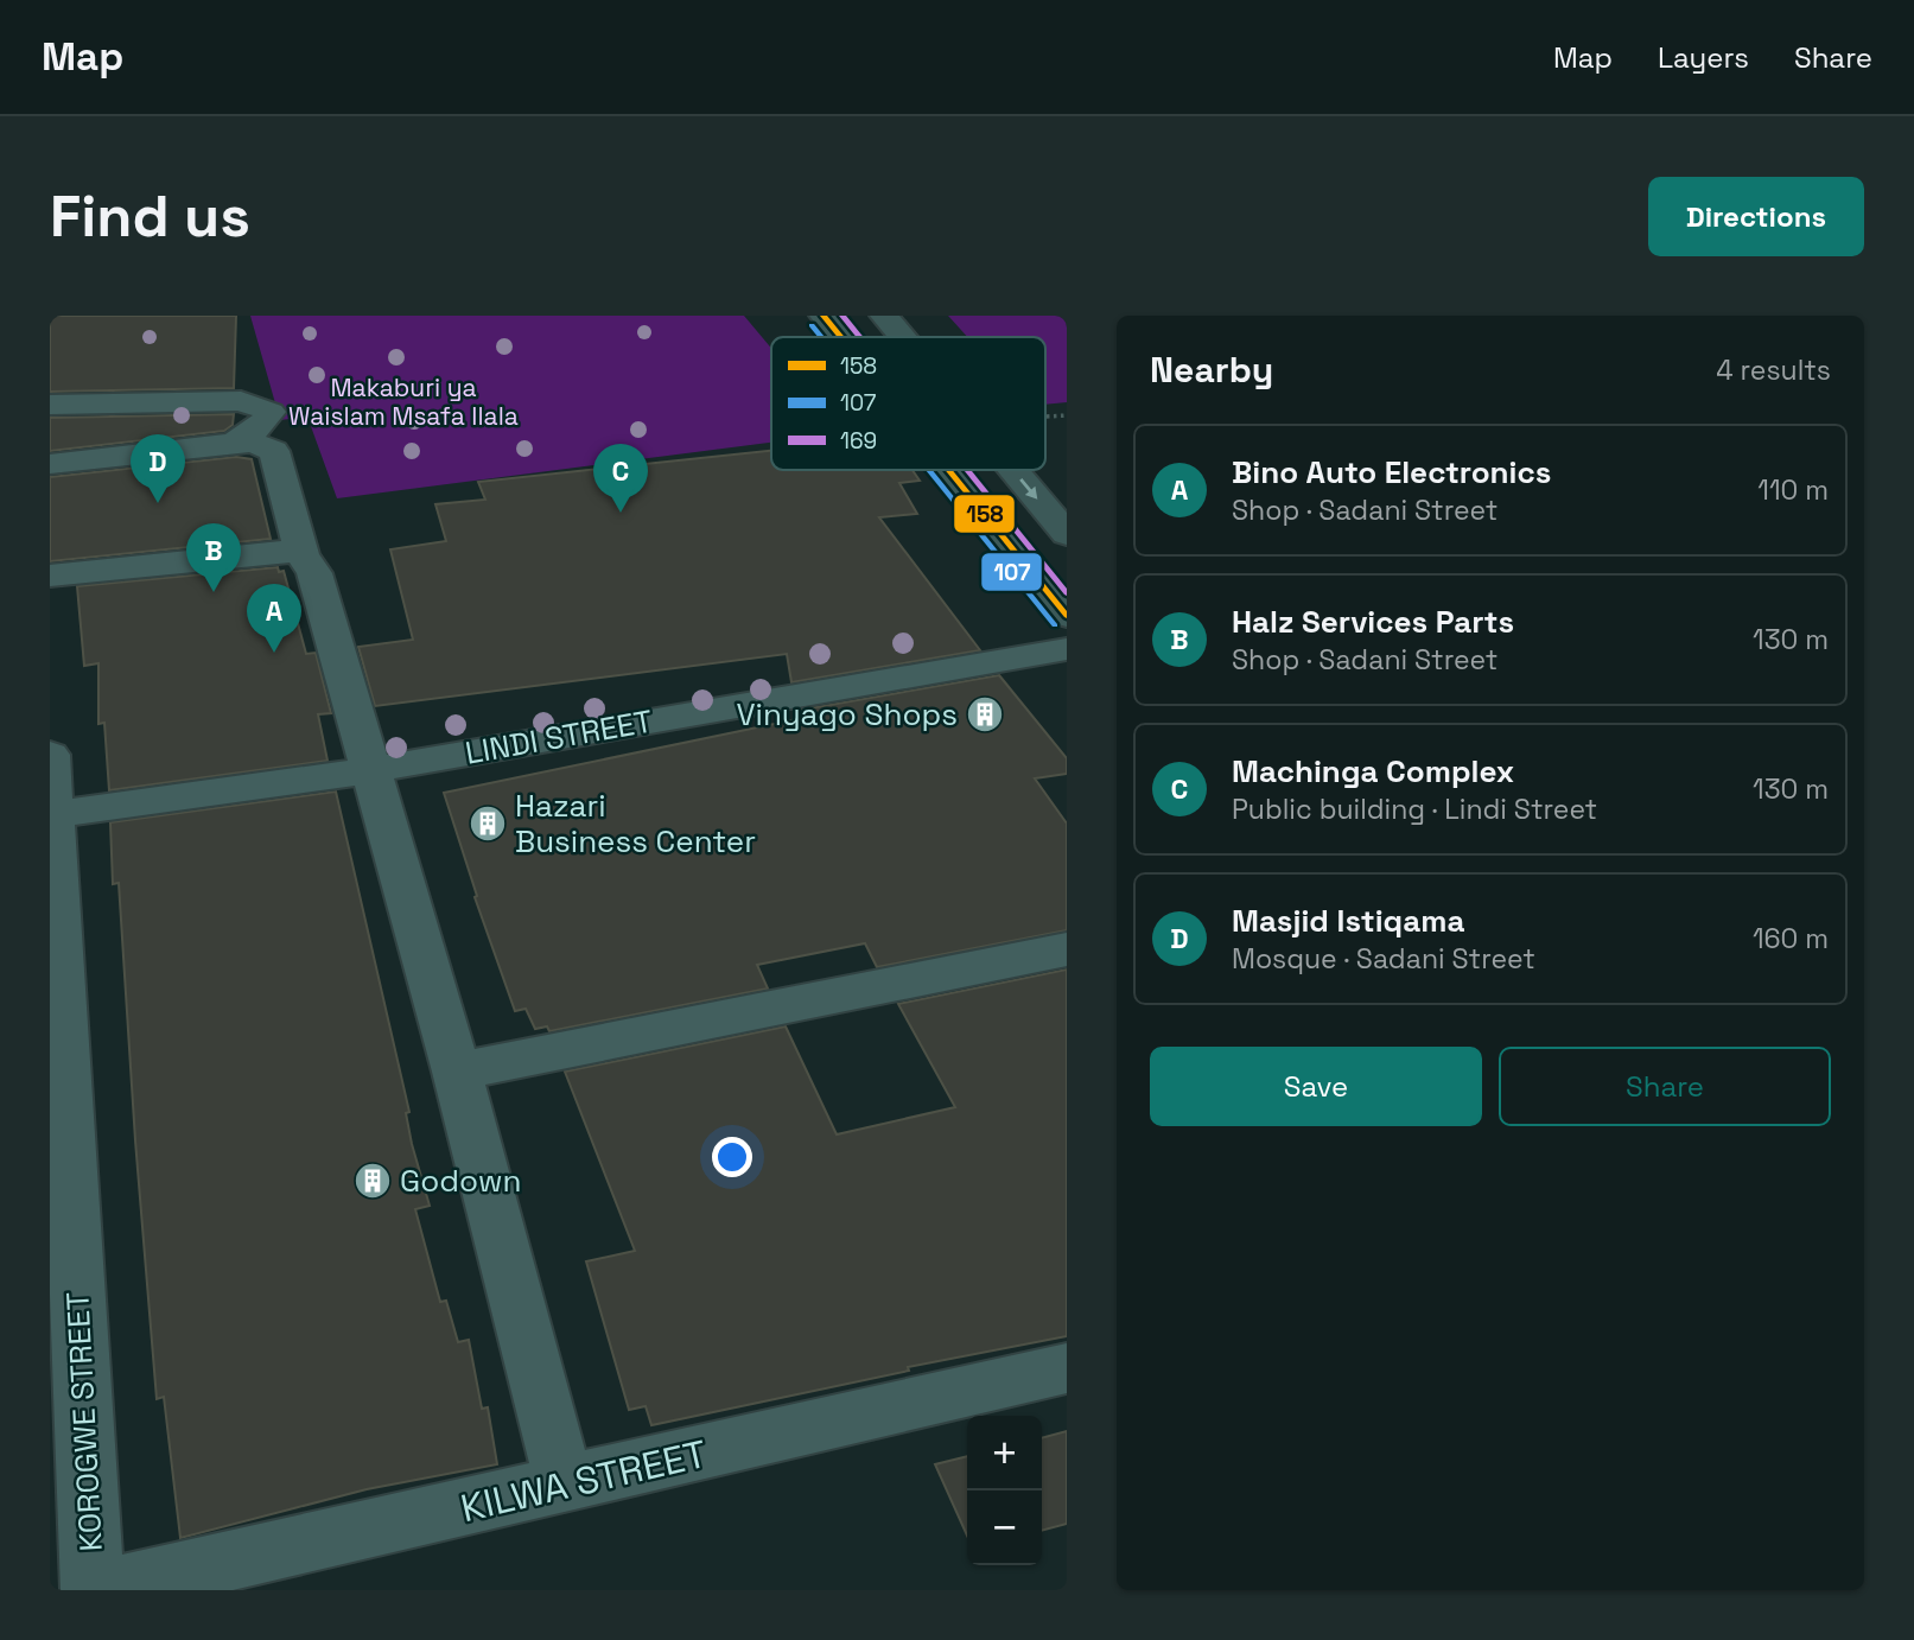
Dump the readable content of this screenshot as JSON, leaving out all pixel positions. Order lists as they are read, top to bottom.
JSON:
{
  "streets": {
    "street": ["LINDI STREET", "KOROGWE STREET", "KILWA STREET"]
  },
  "crossings": [
    ["LINDI STREET", "KOROGWE STREET"]
  ],
  "parks": ["Makaburi ya Waislam Msafa Ilala"],
  "places": {
    "building": ["Vinyago Shops", "Hazari Business Center", "Godown"]
  },
  "lines": ["transit line 158", "transit line 169", "transit line 107"],
  "legend": ["158", "107", "169"],
  "page": {
    "header": "Map",
    "nav": ["Map", "Layers", "Share"],
    "buttons": [
      "Directions",
      ["Save", "Share"]
    ],
    "title": "Find us",
    "heading": ["Nearby", "4 results"],
    "list": [
      {
        "mark": "A",
        "name": "Bino Auto Electronics",
        "note": "Shop · Sadani Street",
        "value": "110 m"
      },
      {
        "mark": "B",
        "name": "Halz Services Parts",
        "note": "Shop · Sadani Street",
        "value": "130 m"
      },
      {
        "mark": "C",
        "name": "Machinga Complex",
        "note": "Public building · Lindi Street",
        "value": "130 m"
      },
      {
        "mark": "D",
        "name": "Masjid Istiqama",
        "note": "Mosque · Sadani Street",
        "value": "160 m"
      }
    ],
    "pins": [
      "D",
      "C",
      "B",
      "A"
    ],
    "map_buttons": ["+", "−"]
  }
}
